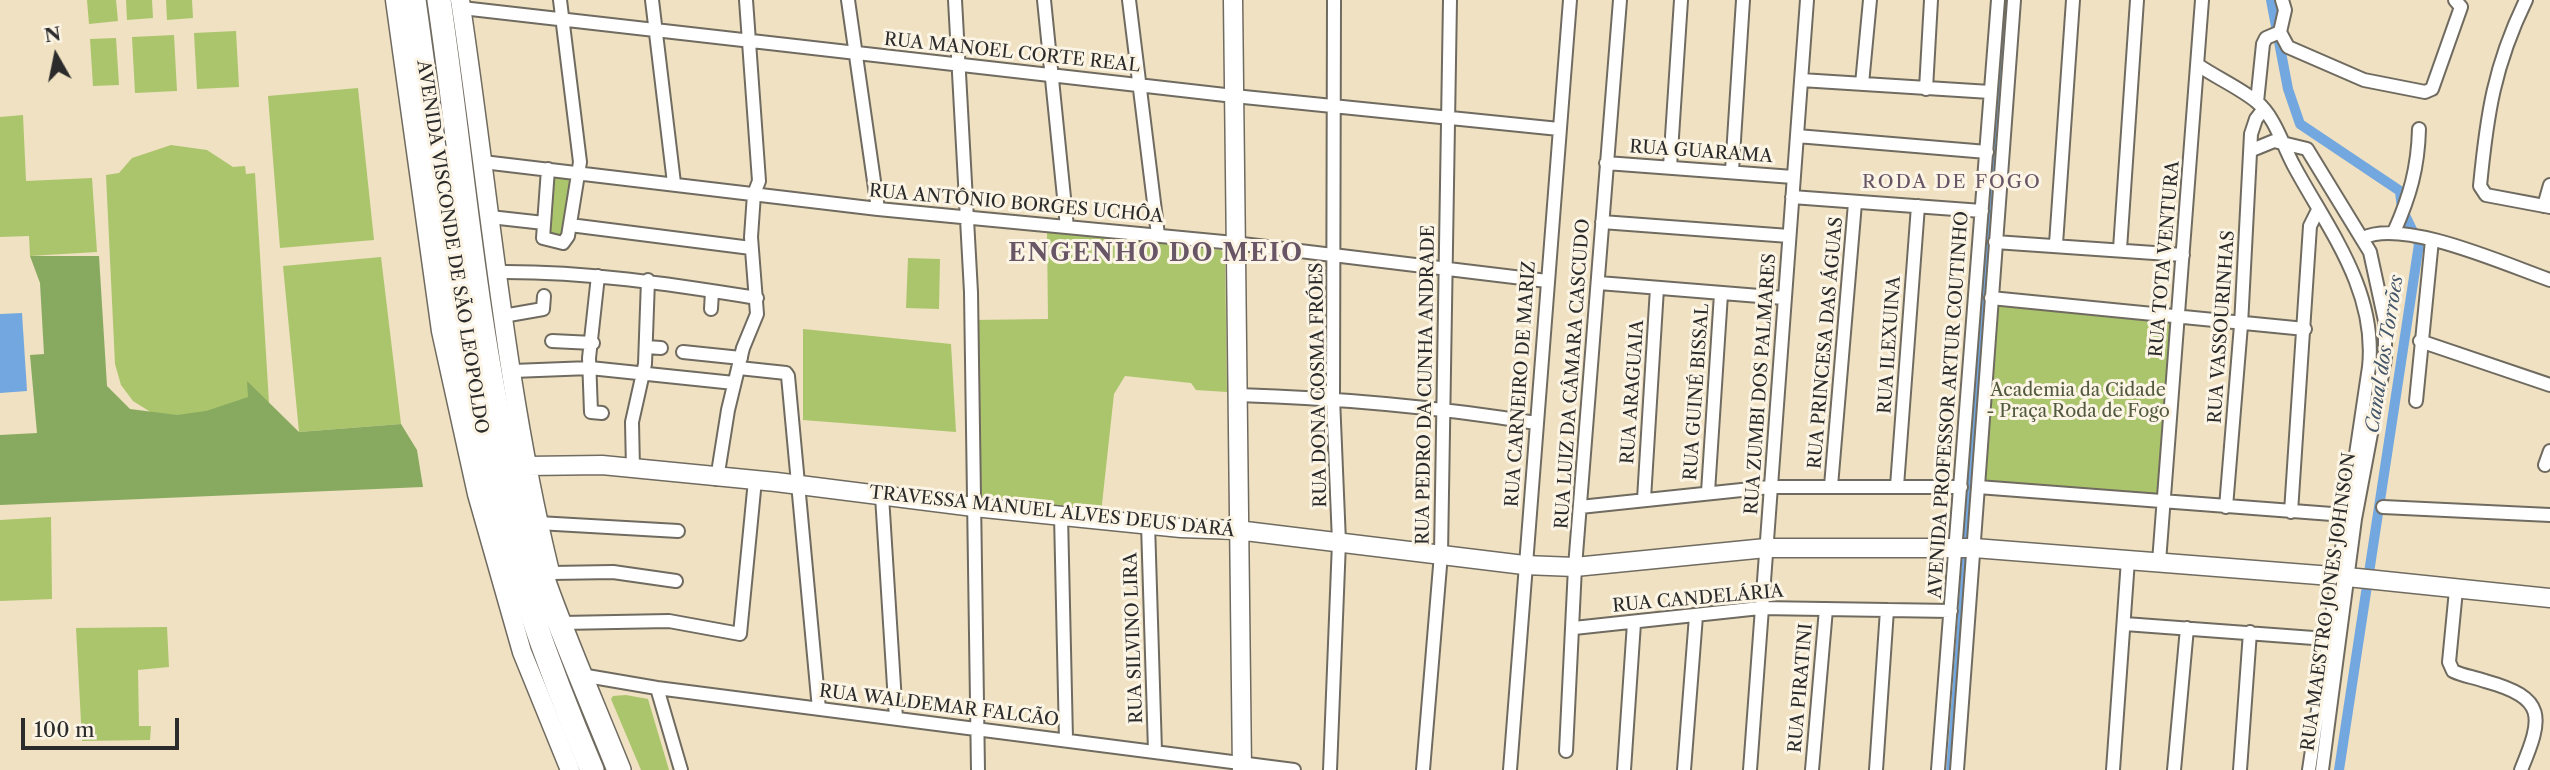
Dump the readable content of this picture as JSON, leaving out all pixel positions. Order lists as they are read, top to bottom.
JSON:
{
  "streets": {
    "highway": ["AVENIDA VISCONDE DE SÃO LEOPOLDO"],
    "street": [
      "RUA MANOEL CORTE REAL",
      "RUA GUARAMA",
      "RUA ANTÔNIO BORGES UCHÔA",
      "RUA TOTA VENTURA",
      "RUA VASSOURINHAS",
      "RUA PRINCESA DAS ÁGUAS",
      "RUA ILEXUINA",
      "RUA LUIZ DA CÂMARA CASCUDO",
      "RUA CARNEIRO DE MARIZ",
      "RUA ZUMBI DOS PALMARES",
      "RUA DONA COSMA FRÓES",
      "RUA PEDRO DA CUNHA ANDRADE",
      "RUA ARAGUAIA",
      "RUA GUINÉ BISSAL",
      "AVENIDA PROFESSOR ARTUR COUTINHO",
      "TRAVESSA MANUEL ALVES DEUS DARÁ",
      "RUA CANDELÁRIA",
      "RUA MAESTRO JONES JOHNSON",
      "RUA SILVINO LIRA",
      "RUA PIRATINI",
      "RUA WALDEMAR FALCÃO"
    ]
  },
  "crossings": [
    ["RUA MANOEL CORTE REAL", "AVENIDA VISCONDE DE SÃO LEOPOLDO"],
    ["RUA MANOEL CORTE REAL", "RUA CARNEIRO DE MARIZ"],
    ["RUA MANOEL CORTE REAL", "RUA DONA COSMA FRÓES"],
    ["RUA MANOEL CORTE REAL", "RUA PEDRO DA CUNHA ANDRADE"],
    ["RUA GUARAMA", "RUA LUIZ DA CÂMARA CASCUDO"],
    ["RUA GUARAMA", "RUA ZUMBI DOS PALMARES"],
    ["RUA ANTÔNIO BORGES UCHÔA", "AVENIDA VISCONDE DE SÃO LEOPOLDO"],
    ["RUA ANTÔNIO BORGES UCHÔA", "RUA CARNEIRO DE MARIZ"],
    ["RUA ANTÔNIO BORGES UCHÔA", "RUA DONA COSMA FRÓES"],
    ["RUA ANTÔNIO BORGES UCHÔA", "RUA PEDRO DA CUNHA ANDRADE"],
    ["AVENIDA VISCONDE DE SÃO LEOPOLDO", "TRAVESSA MANUEL ALVES DEUS DARÁ"],
    ["AVENIDA VISCONDE DE SÃO LEOPOLDO", "RUA WALDEMAR FALCÃO"],
    ["RUA TOTA VENTURA", "TRAVESSA MANUEL ALVES DEUS DARÁ"],
    ["RUA VASSOURINHAS", "RUA MAESTRO JONES JOHNSON"],
    ["RUA LUIZ DA CÂMARA CASCUDO", "TRAVESSA MANUEL ALVES DEUS DARÁ"],
    ["RUA LUIZ DA CÂMARA CASCUDO", "RUA CANDELÁRIA"],
    ["RUA CARNEIRO DE MARIZ", "TRAVESSA MANUEL ALVES DEUS DARÁ"],
    ["RUA ZUMBI DOS PALMARES", "TRAVESSA MANUEL ALVES DEUS DARÁ"],
    ["RUA ZUMBI DOS PALMARES", "RUA CANDELÁRIA"],
    ["RUA DONA COSMA FRÓES", "TRAVESSA MANUEL ALVES DEUS DARÁ"],
    ["RUA PEDRO DA CUNHA ANDRADE", "TRAVESSA MANUEL ALVES DEUS DARÁ"],
    ["AVENIDA PROFESSOR ARTUR COUTINHO", "TRAVESSA MANUEL ALVES DEUS DARÁ"],
    ["AVENIDA PROFESSOR ARTUR COUTINHO", "RUA CANDELÁRIA"],
    ["TRAVESSA MANUEL ALVES DEUS DARÁ", "RUA MAESTRO JONES JOHNSON"],
    ["TRAVESSA MANUEL ALVES DEUS DARÁ", "RUA SILVINO LIRA"],
    ["RUA CANDELÁRIA", "RUA PIRATINI"],
    ["RUA SILVINO LIRA", "RUA WALDEMAR FALCÃO"]
  ],
  "districts": ["RODA DE FOGO", "ENGENHO DO MEIO"],
  "water": ["Canal dos Torrões"],
  "parks": ["Academia da Cidade - Praça Roda de Fogo"],
  "scale_bar": "100 m",
  "north": "top"
}
